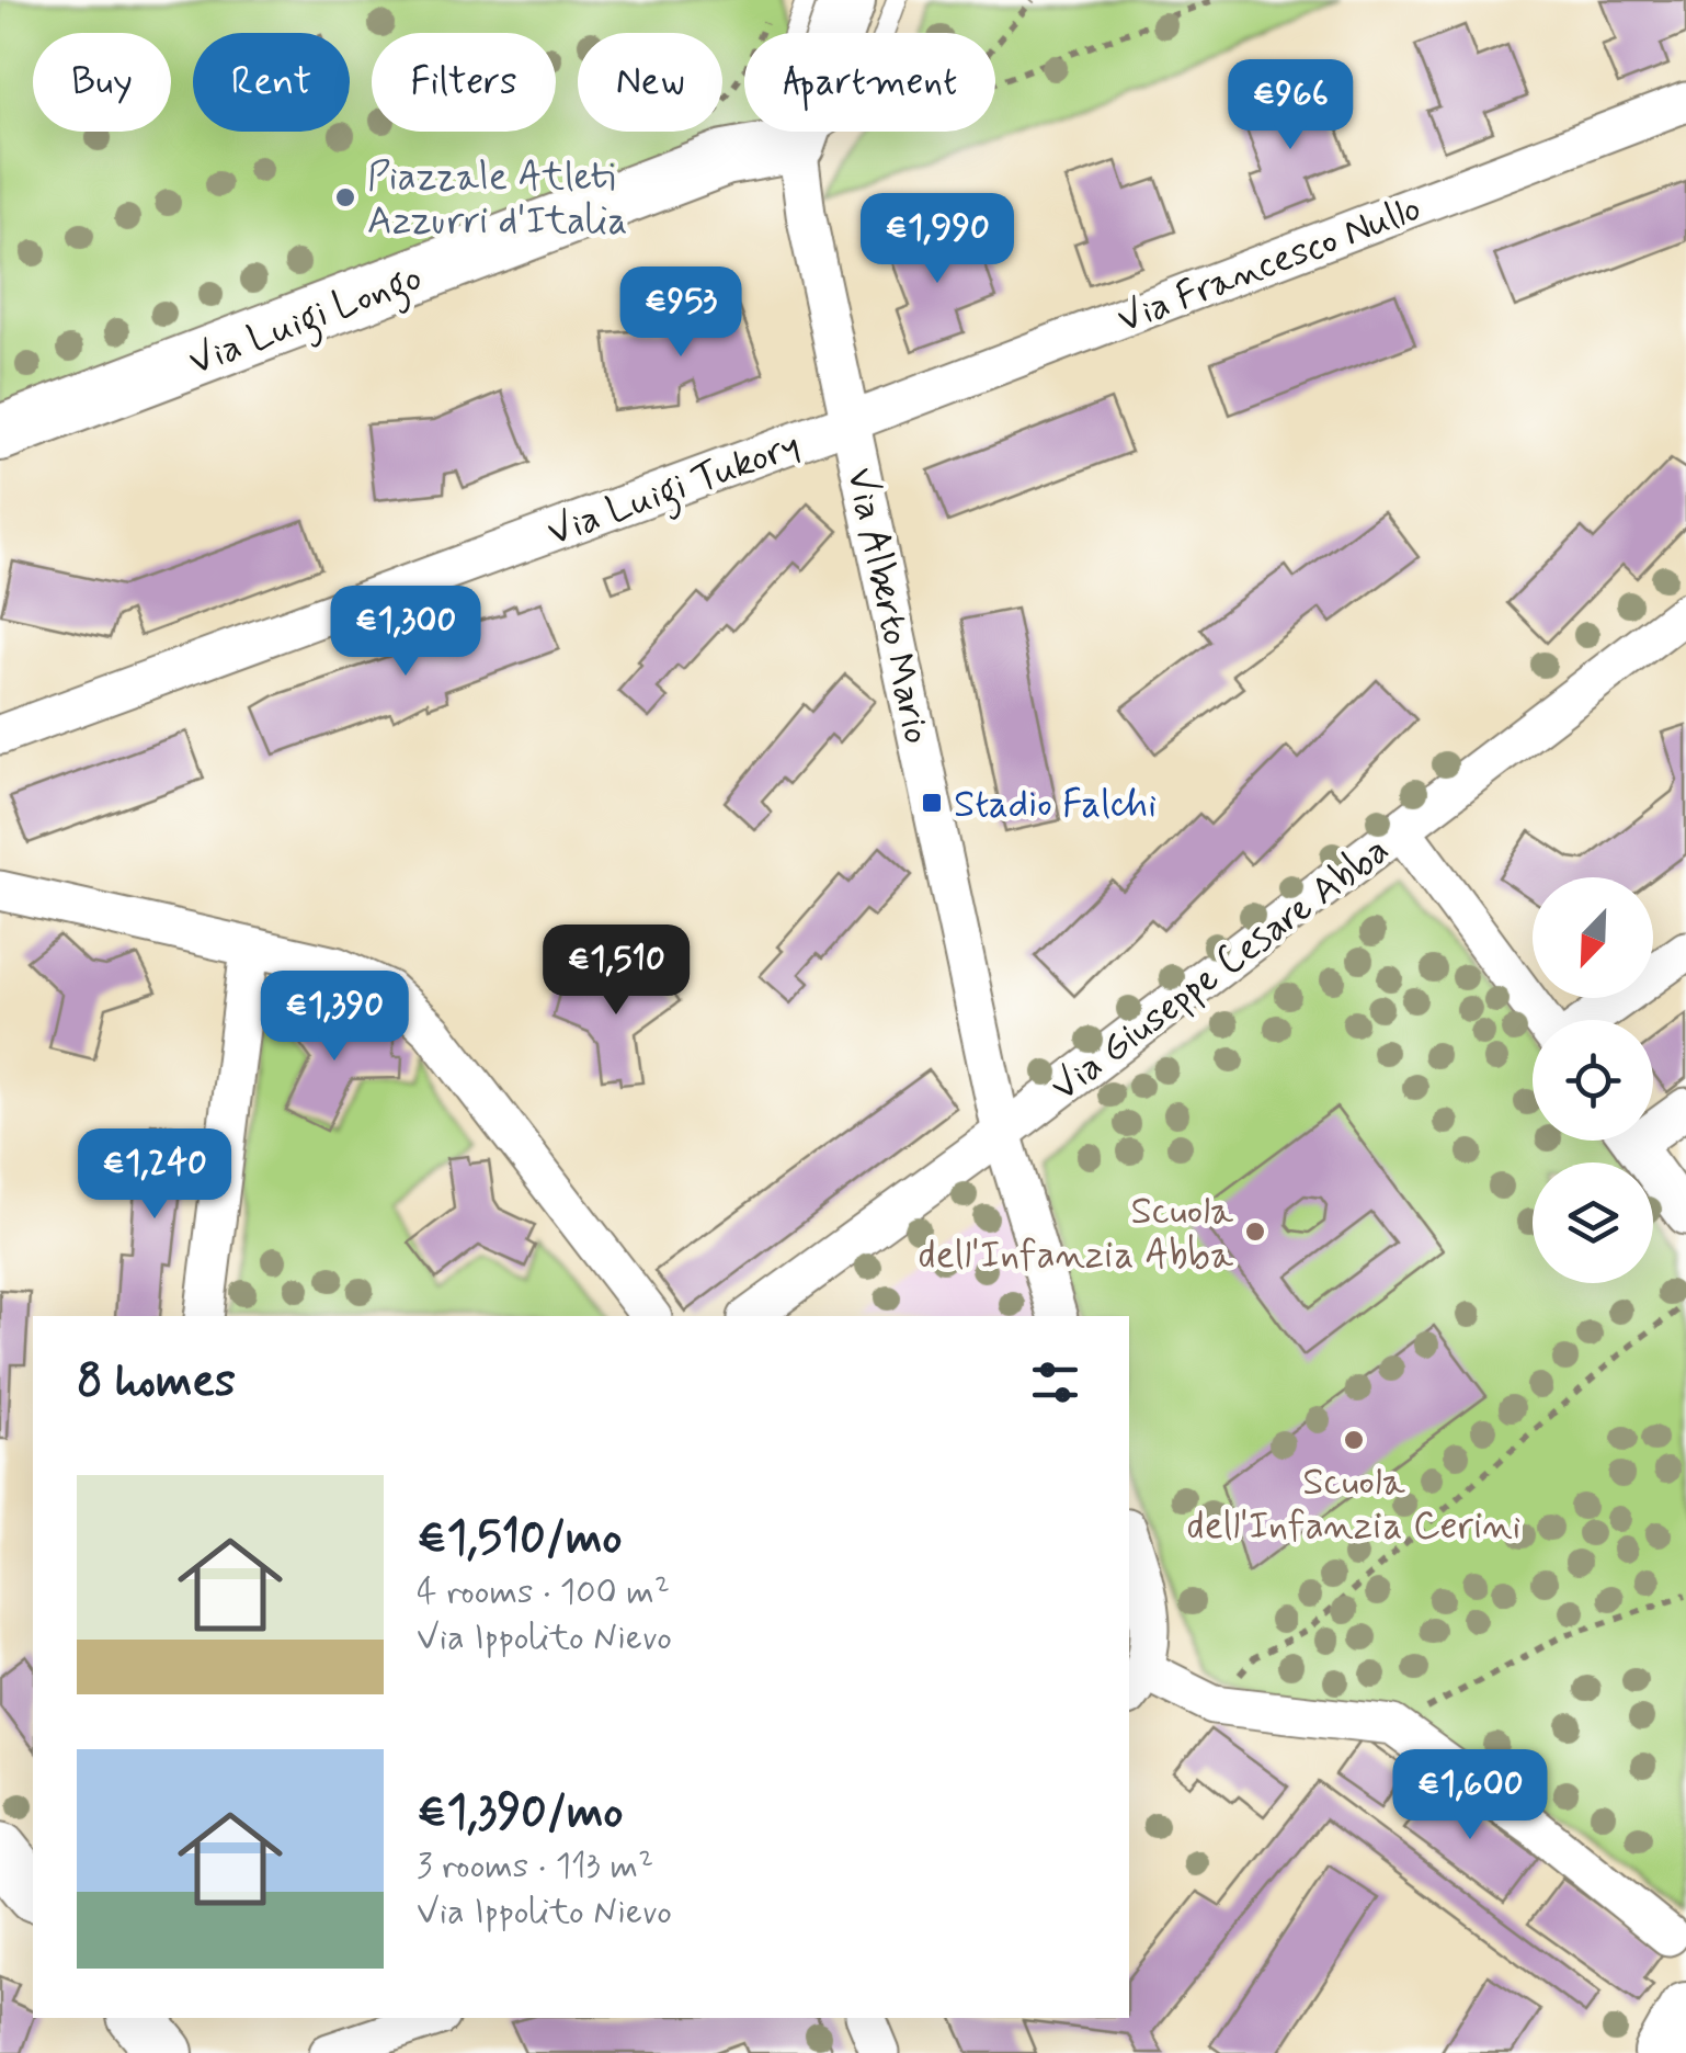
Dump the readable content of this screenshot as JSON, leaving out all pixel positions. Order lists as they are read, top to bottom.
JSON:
{
  "streets": {
    "street": [
      "Via Francesco Nullo",
      "Via Luigi Longo",
      "Via Luigi Tukory",
      "Via Alberto Mario",
      "Via Giuseppe Cesare Abba"
    ]
  },
  "crossings": [
    ["Via Francesco Nullo", "Via Luigi Tukory"],
    ["Via Francesco Nullo", "Via Alberto Mario"],
    ["Via Luigi Longo", "Via Alberto Mario"],
    ["Via Luigi Tukory", "Via Alberto Mario"],
    ["Via Alberto Mario", "Via Giuseppe Cesare Abba"]
  ],
  "places": {
    "other": ["Piazzale Atleti Azzurri d'Italia", "Scuola dell'Infanzia Abba", "Scuola dell'Infanzia Cerini"],
    "transit": ["Stadio Falchi"]
  },
  "north": "bottom left",
  "page": {
    "chip": [
      "Buy",
      "Rent",
      "Filters",
      "New",
      "Apartment"
    ],
    "price": [
      "€966",
      "€1,990",
      "€953",
      "€1,300",
      "€1,510",
      "€1,390",
      "€1,240",
      "€1,600"
    ],
    "heading": "8 homes",
    "list": [
      {
        "name": "€1,510/mo",
        "note": "4 rooms · 100 m² · Via Ippolito Nievo"
      },
      {
        "name": "€1,390/mo",
        "note": "3 rooms · 113 m² · Via Ippolito Nievo"
      }
    ]
  }
}
